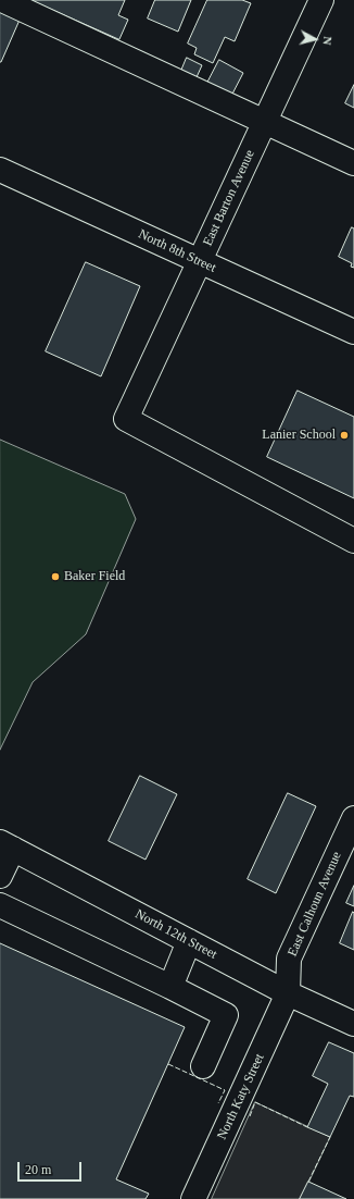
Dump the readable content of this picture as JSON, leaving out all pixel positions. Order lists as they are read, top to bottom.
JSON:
{
  "streets": {
    "street": [
      "East Barton Avenue",
      "North 8th Street",
      "East Calhoun Avenue",
      "North 12th Street",
      "North Katy Street"
    ]
  },
  "crossings": [
    ["East Barton Avenue", "North 8th Street"],
    ["East Calhoun Avenue", "North 12th Street"],
    ["East Calhoun Avenue", "North Katy Street"],
    ["North 12th Street", "North Katy Street"]
  ],
  "places": ["Lanier School", "Baker Field"],
  "scale_bar": "20 m",
  "north": "right"
}
